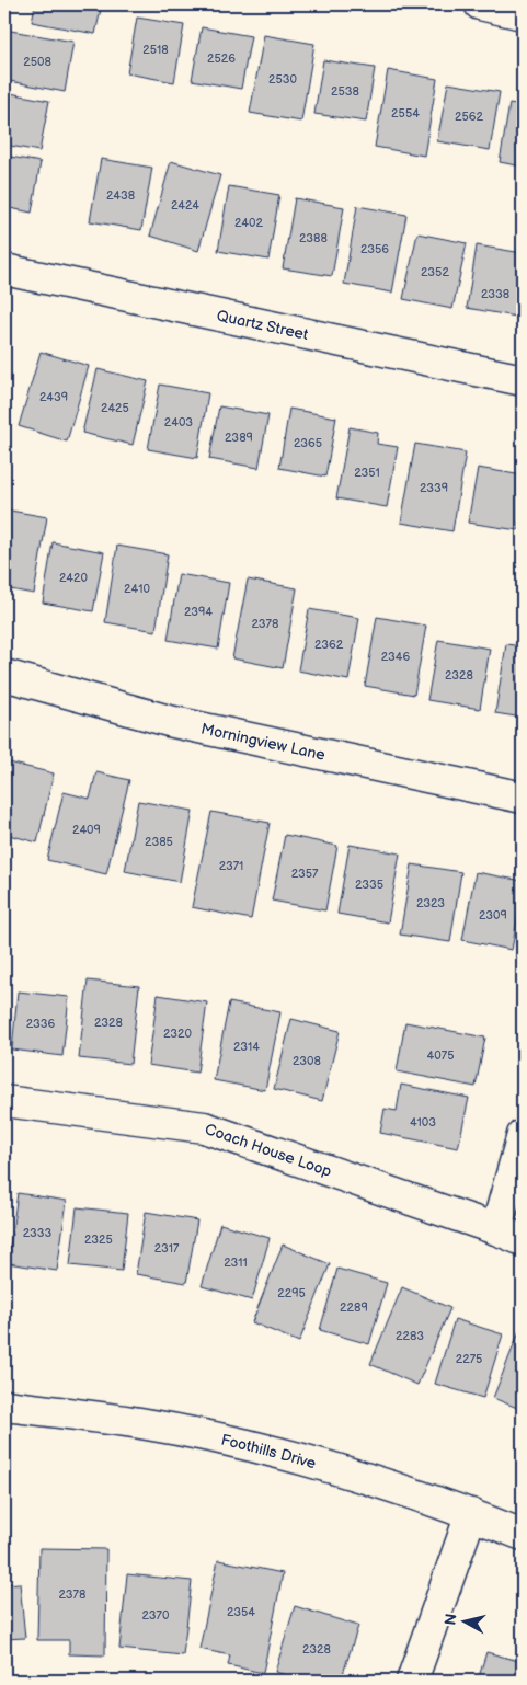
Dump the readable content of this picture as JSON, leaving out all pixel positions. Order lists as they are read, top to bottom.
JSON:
{
  "streets": {
    "street": [
      "Quartz Street",
      "Morningview Lane",
      "Coach House Loop",
      "Foothills Drive"
    ]
  },
  "house_numbers": [
    "2518",
    "2526",
    "2508",
    "2530",
    "2538",
    "2554",
    "2562",
    "2438",
    "2424",
    "2402",
    "2388",
    "2356",
    "2352",
    "2338",
    "2439",
    "2425",
    "2403",
    "2389",
    "2365",
    "2351",
    "2339",
    "2420",
    "2410",
    "2394",
    "2378",
    "2362",
    "2346",
    "2328",
    "2409",
    "2385",
    "2371",
    "2357",
    "2335",
    "2323",
    "2309",
    "2328",
    "2336",
    "2320",
    "2314",
    "4075",
    "2308",
    "4103",
    "2333",
    "2325",
    "2317",
    "2311",
    "2295",
    "2289",
    "2283",
    "2275",
    "2378",
    "2354",
    "2370",
    "2328"
  ],
  "north": "left"
}
